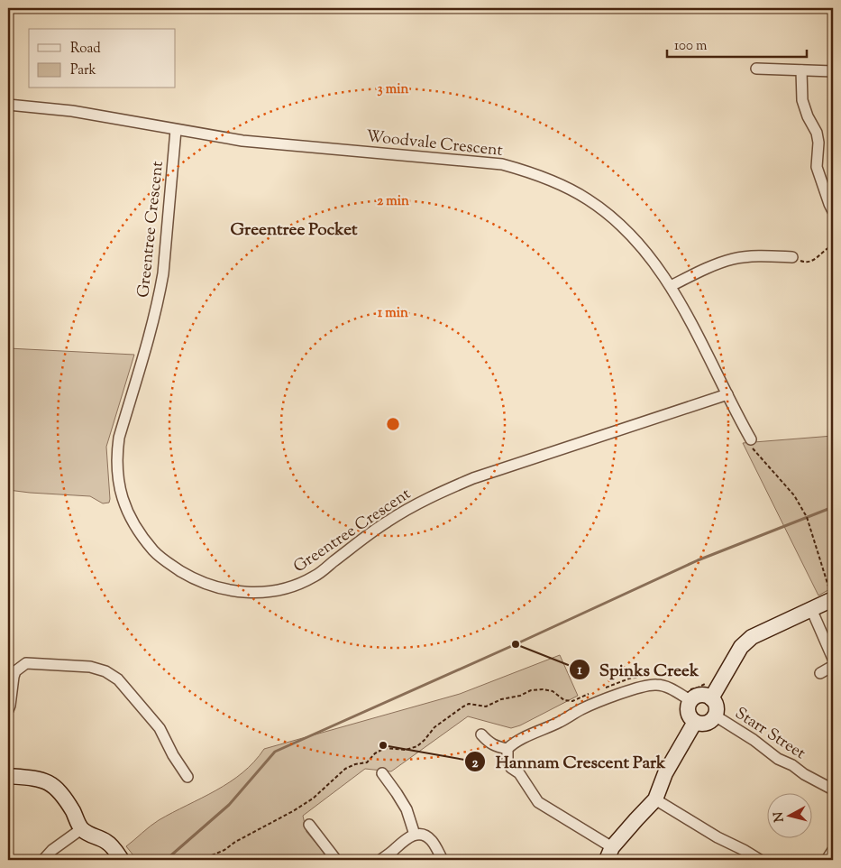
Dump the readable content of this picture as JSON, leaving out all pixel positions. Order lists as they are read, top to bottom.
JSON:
{
  "streets": {
    "street": ["Woodvale Crescent", "Greentree Crescent", "Starr Street"]
  },
  "crossings": [
    ["Woodvale Crescent", "Greentree Crescent"]
  ],
  "districts": ["Greentree Pocket"],
  "places": ["Spinks Creek", "Hannam Crescent Park"],
  "legend": ["Road", "Park"],
  "scale_bar": "100 m",
  "north": "left",
  "rings": ["3 min", "2 min", "1 min"]
}
